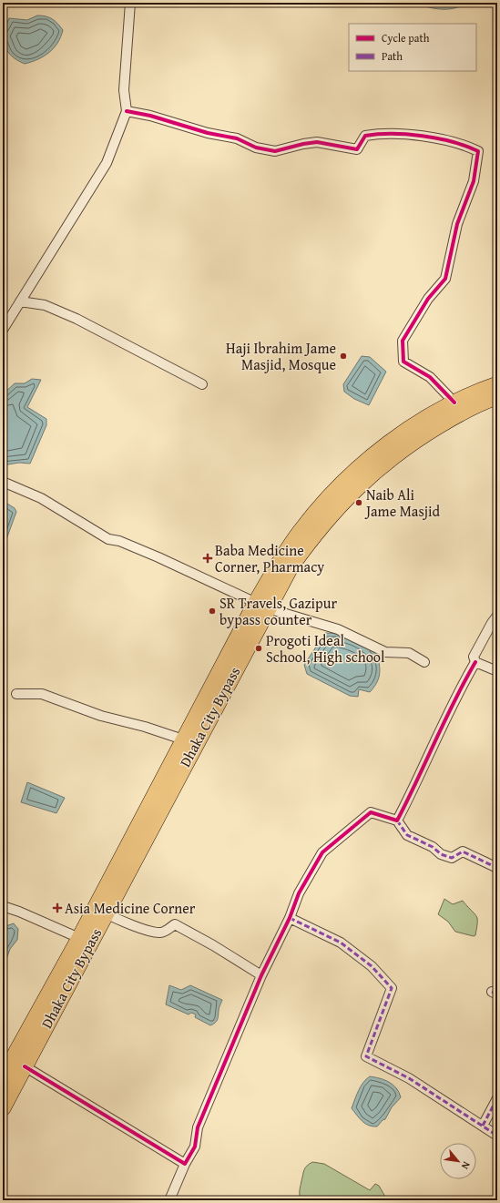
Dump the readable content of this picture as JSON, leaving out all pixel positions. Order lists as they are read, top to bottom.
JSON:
{
  "streets": {
    "highway": ["Dhaka City Bypass"]
  },
  "places": {
    "other": [
      "Haji Ibrahim Jame Masjid, Mosque",
      "Naib Ali Jame Masjid",
      "SR Travels, Gazipur bypass counter",
      "Progoti Ideal School, High school"
    ],
    "health": ["Baba Medicine Corner, Pharmacy", "Asia Medicine Corner"]
  },
  "legend": ["Cycle path", "Path"],
  "north": "bottom right"
}
